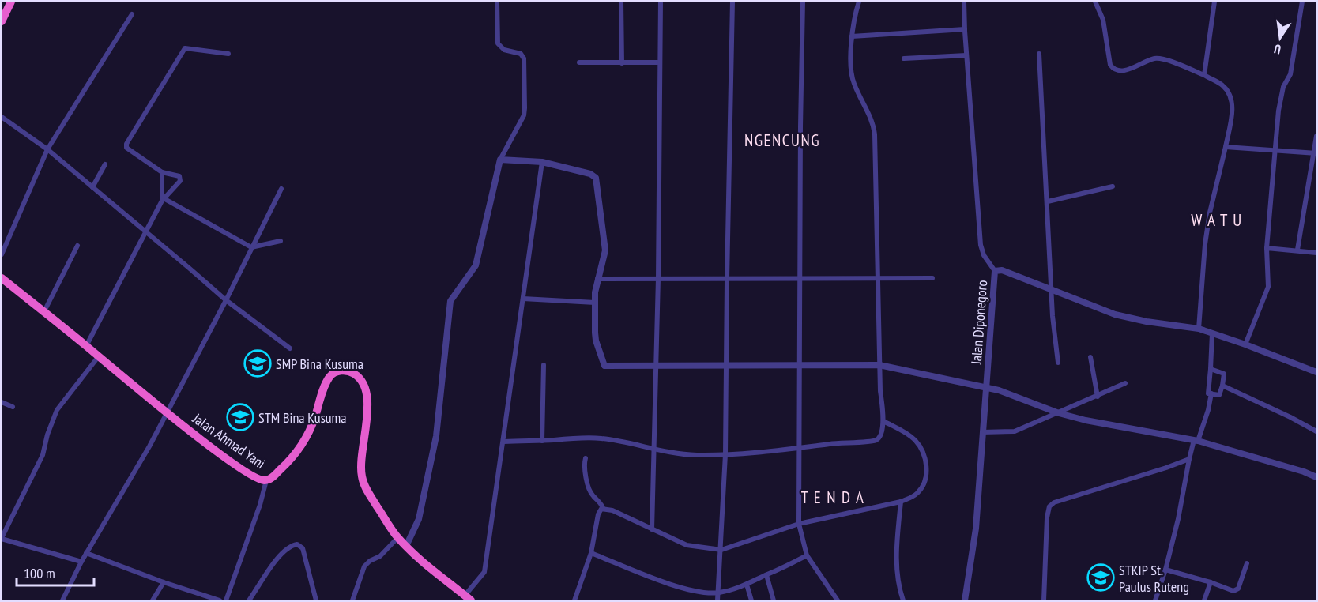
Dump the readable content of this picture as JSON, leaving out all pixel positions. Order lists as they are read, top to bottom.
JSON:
{
  "streets": {
    "highway": ["Jalan Ahmad Yani"],
    "street": ["Jalan Diponegoro"]
  },
  "districts": ["NGENCUNG", "W A T U", "T E N D A"],
  "places": {
    "school or university": ["SMP Bina Kusuma", "STM Bina Kusuma", "STKIP St. Paulus Ruteng"]
  },
  "scale_bar": "100 m",
  "north": "bottom"
}
